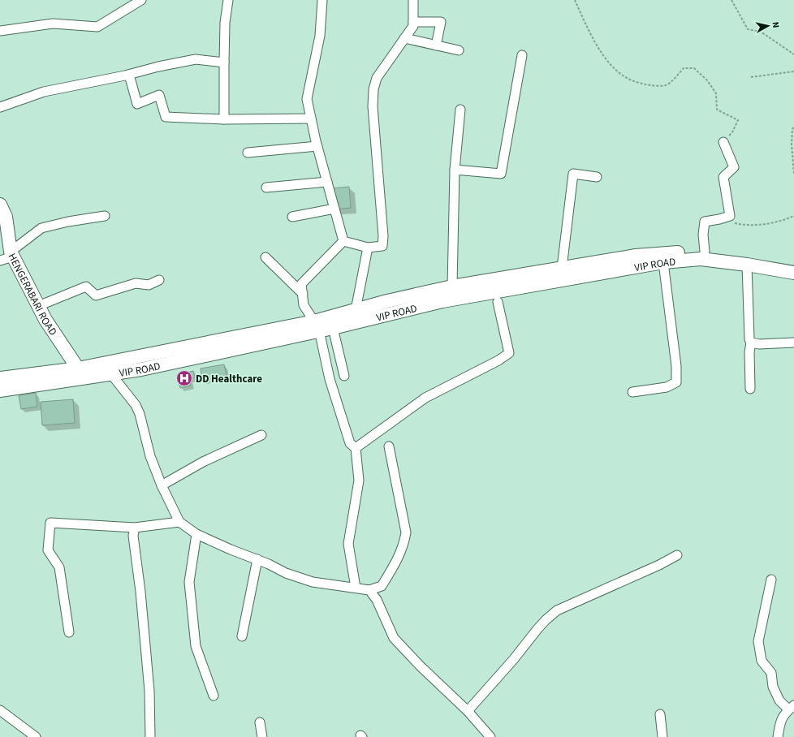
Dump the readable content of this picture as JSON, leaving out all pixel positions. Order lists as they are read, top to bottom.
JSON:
{
  "streets": {
    "main road": ["VIP ROAD", "HENGERABARI ROAD"]
  },
  "crossings": [
    ["VIP ROAD", "HENGERABARI ROAD"]
  ],
  "places": {
    "hospital": ["DD Healthcare"]
  },
  "north": "right"
}
